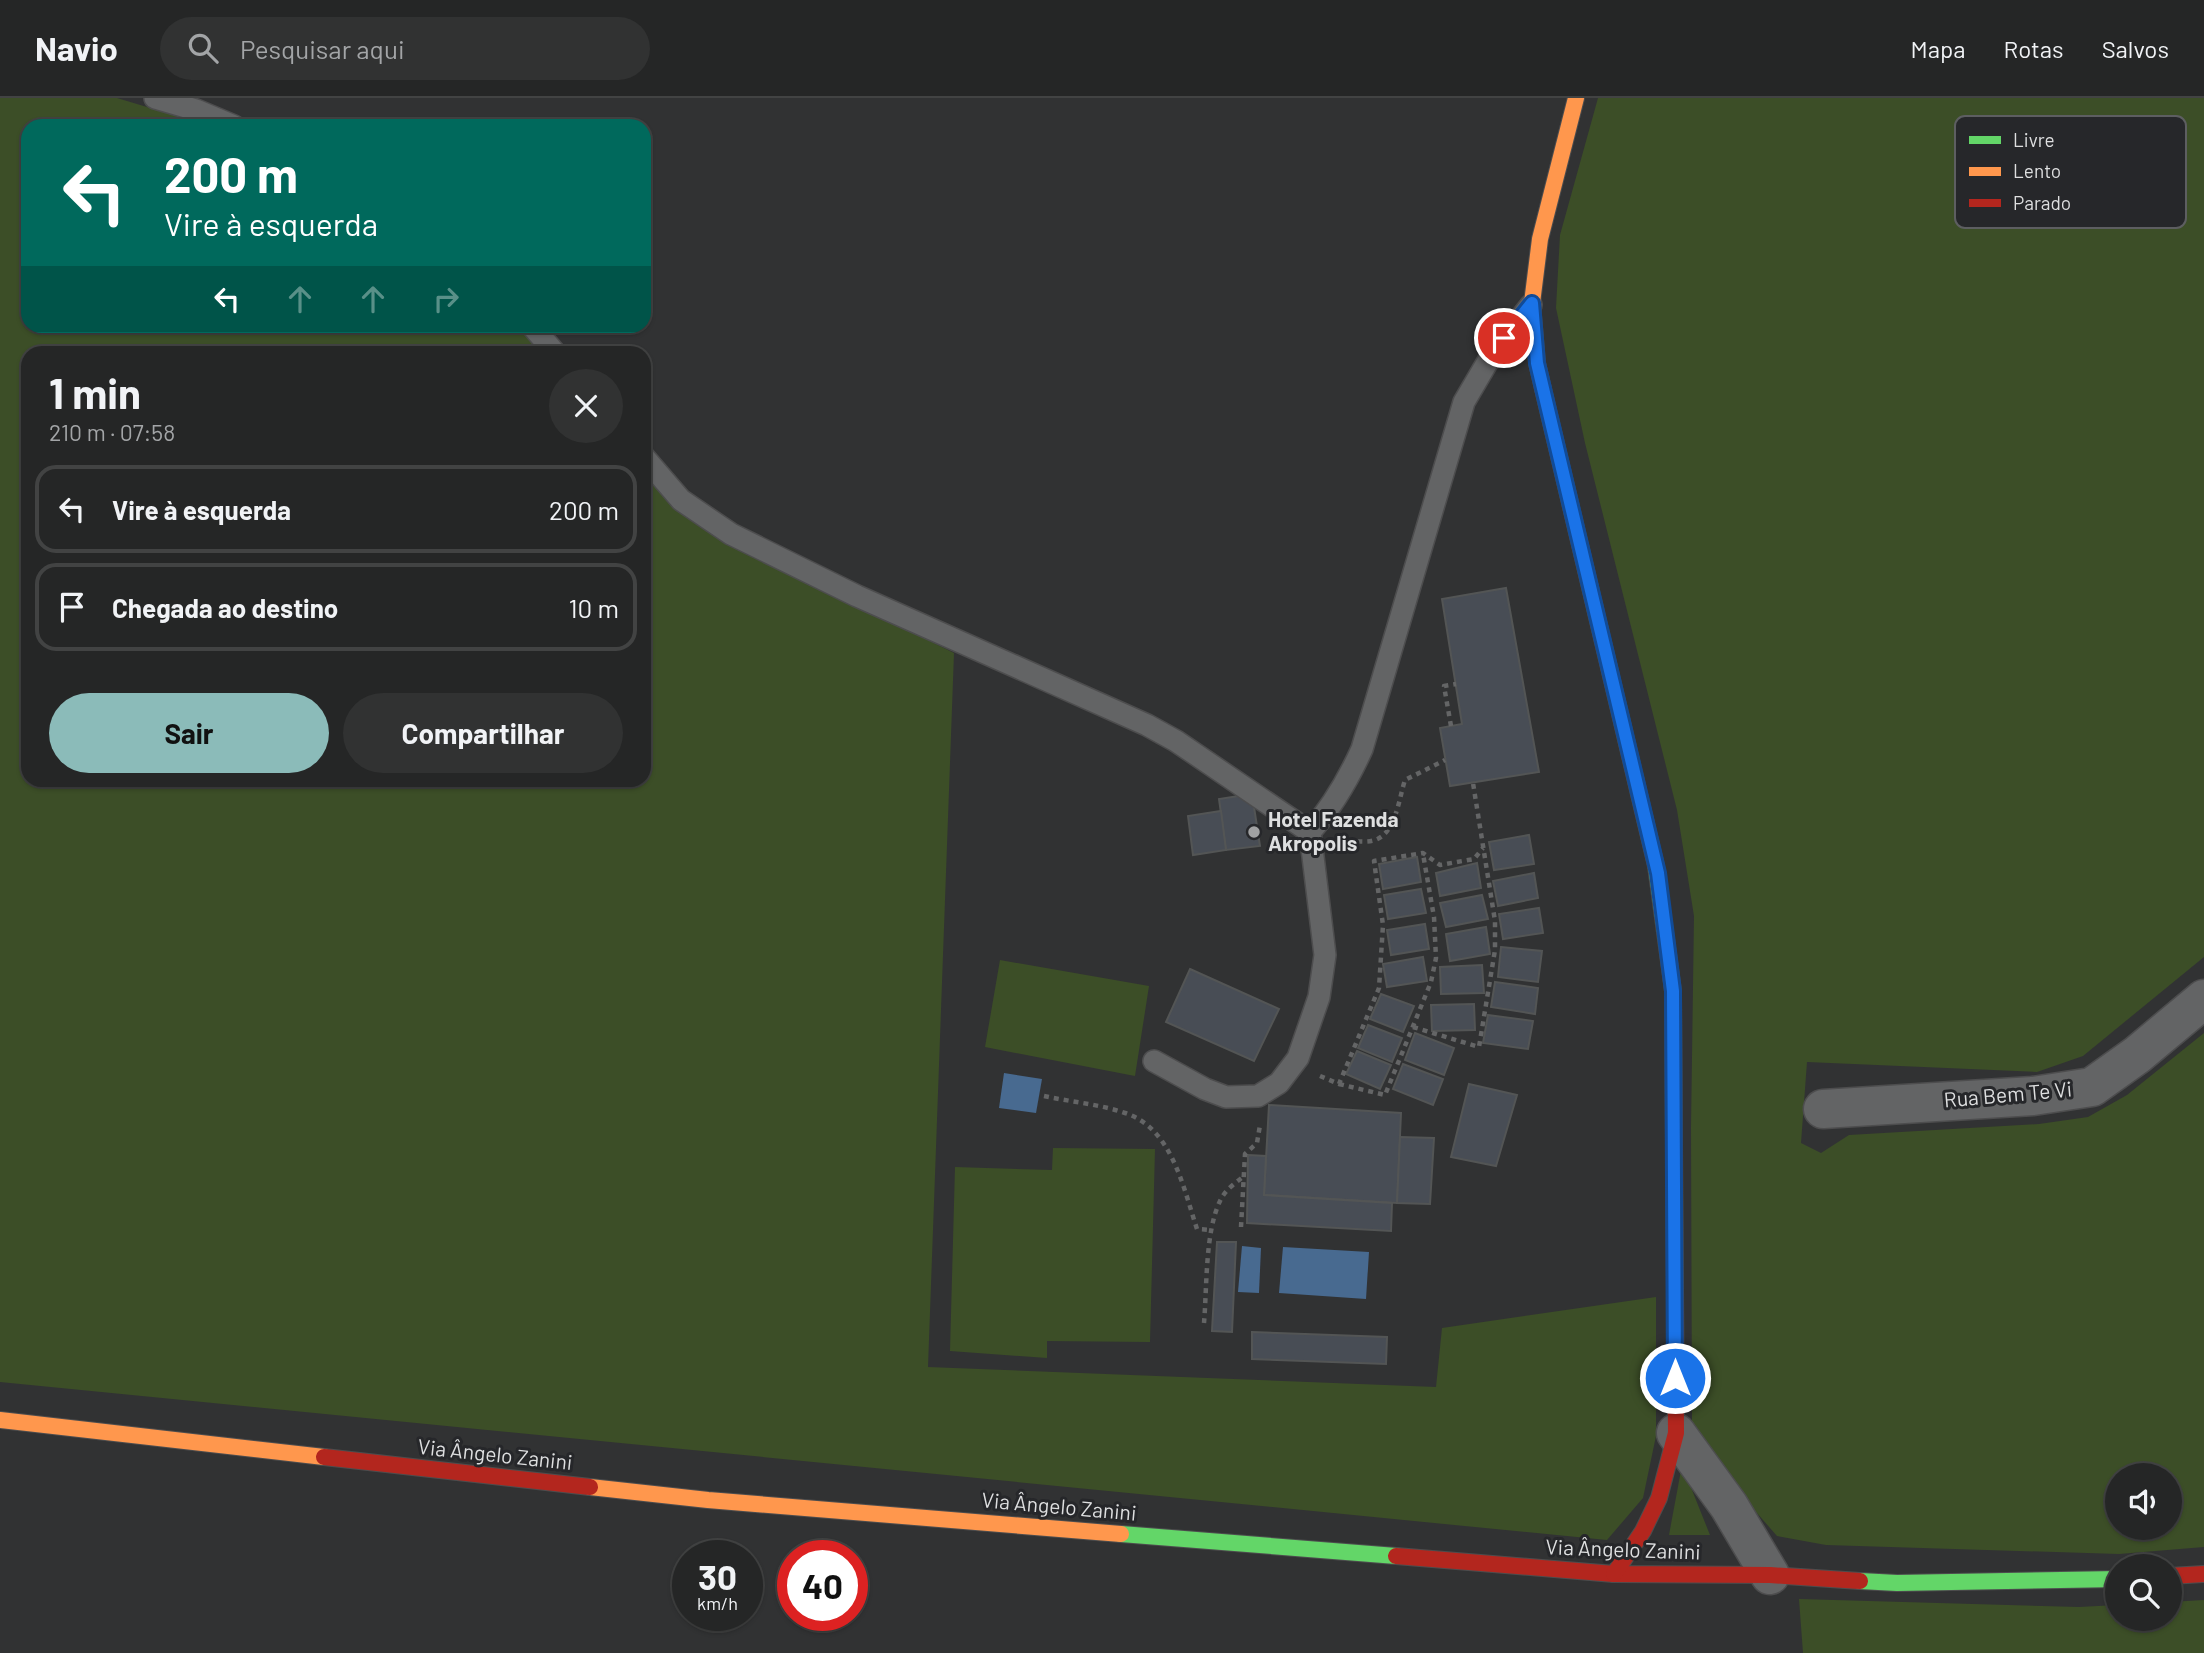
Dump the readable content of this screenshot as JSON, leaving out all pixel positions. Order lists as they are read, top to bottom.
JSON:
{
  "streets": {
    "street": ["Rua Bem Te Vi", "Via Ângelo Zanini"]
  },
  "places": ["Hotel Fazenda Akropolis"],
  "legend": ["Livre", "Lento", "Parado"],
  "page": {
    "header": "Navio",
    "search": "Pesquisar aqui",
    "nav": ["Mapa", "Rotas", "Salvos"],
    "turn": ["200 m", "Vire à esquerda"],
    "heading": ["1 min", "210 m · 07:58"],
    "list": [
      {
        "name": "Vire à esquerda",
        "value": "200 m"
      },
      {
        "name": "Chegada ao destino",
        "value": "10 m"
      }
    ],
    "buttons": ["Sair", "Compartilhar"],
    "speed": "30 km/h",
    "limit": "40"
  }
}
